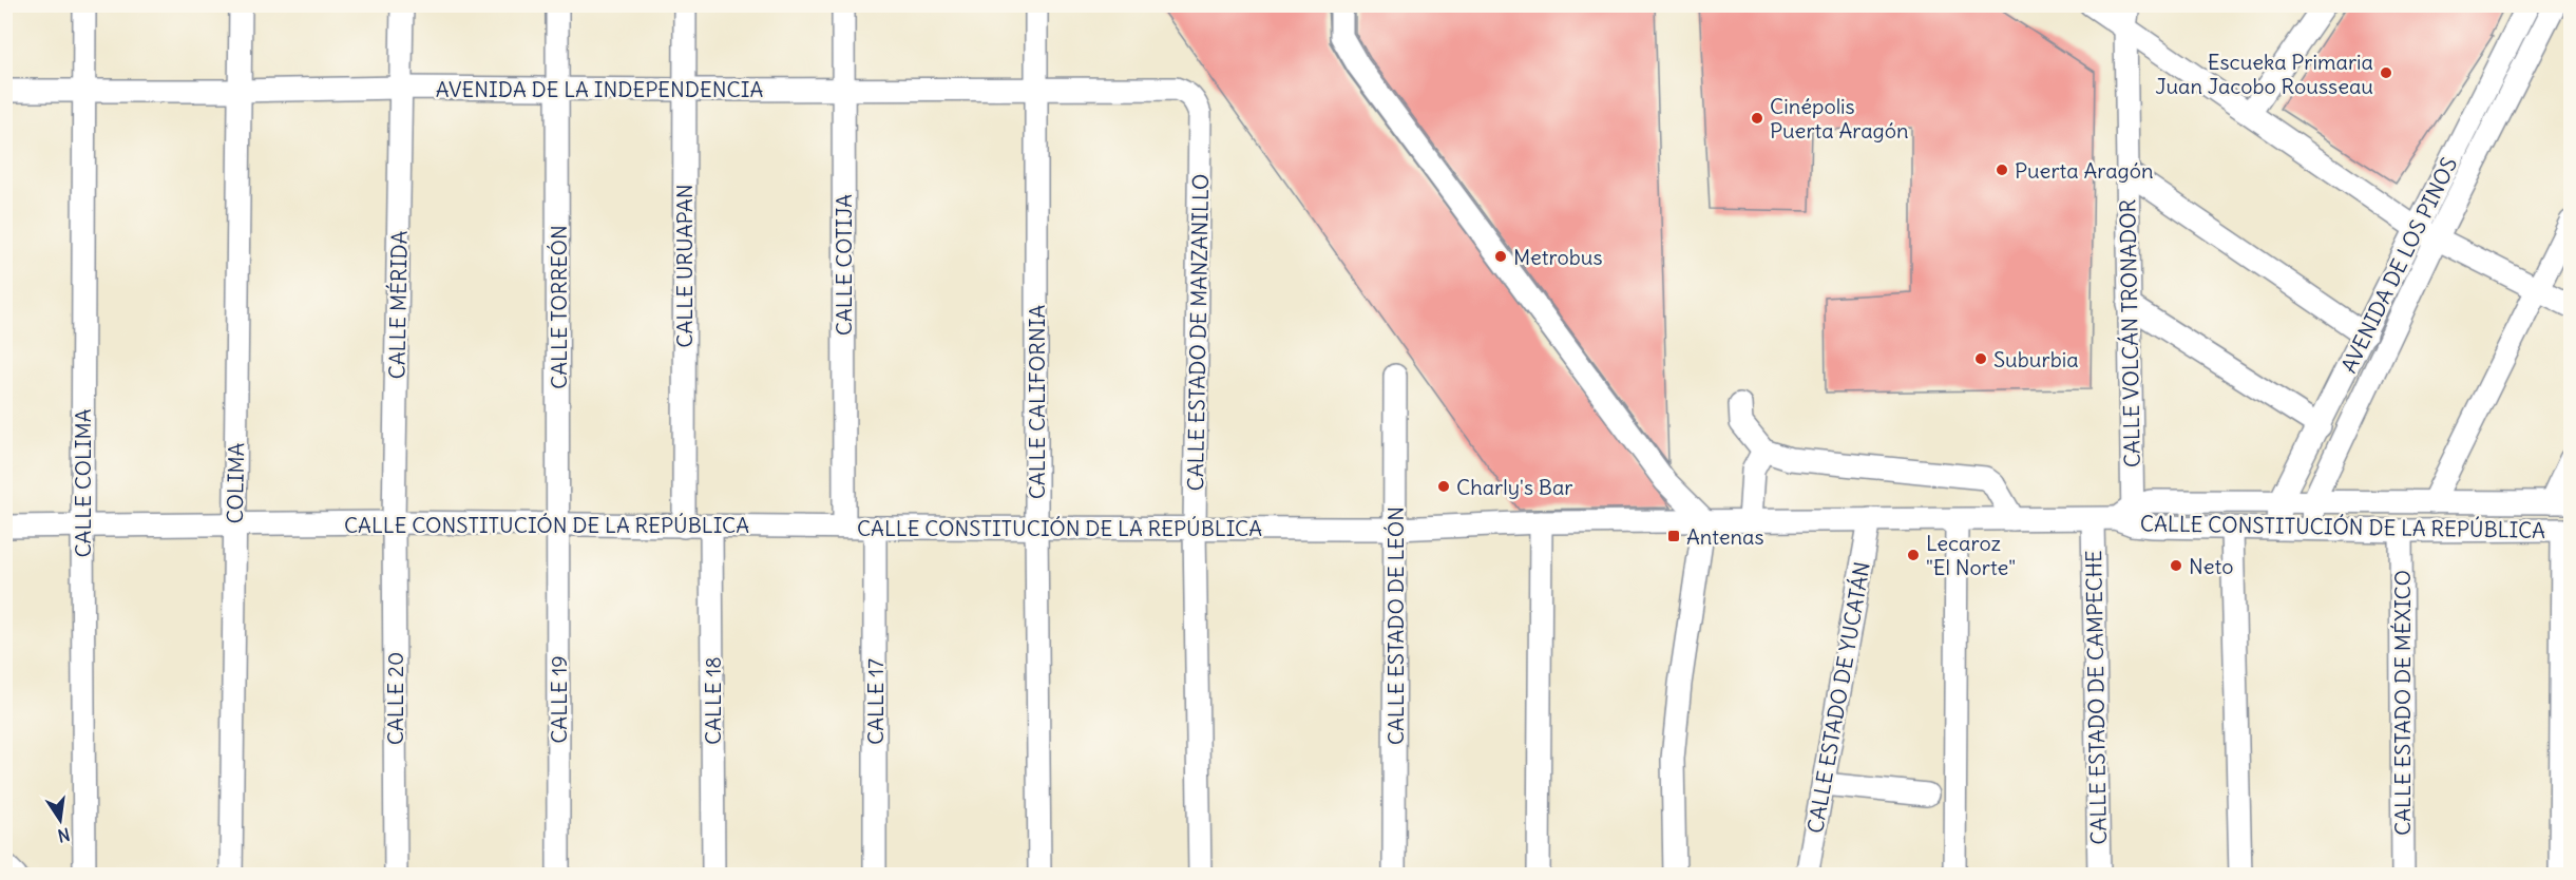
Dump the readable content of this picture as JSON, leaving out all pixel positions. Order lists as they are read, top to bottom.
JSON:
{
  "streets": {
    "street": [
      "AVENIDA DE LA INDEPENDENCIA",
      "CALLE COTIJA",
      "AVENIDA DE LOS PINOS",
      "CALLE URUAPAN",
      "CALLE MÉRIDA",
      "CALLE TORREÓN",
      "CALLE ESTADO DE MANZANILLO",
      "CALLE VOLCÁN TRONADOR",
      "CALLE CALIFORNIA",
      "CALLE COLIMA",
      "COLIMA",
      "CALLE CONSTITUCIÓN DE LA REPÚBLICA",
      "CALLE ESTADO DE LEÓN",
      "CALLE ESTADO DE YUCATÁN",
      "CALLE ESTADO DE CAMPECHE",
      "CALLE 20",
      "CALLE 19",
      "CALLE 18",
      "CALLE 17",
      "CALLE ESTADO DE MÉXICO"
    ]
  },
  "crossings": [
    ["AVENIDA DE LA INDEPENDENCIA", "CALLE COTIJA"],
    ["AVENIDA DE LA INDEPENDENCIA", "CALLE URUAPAN"],
    ["AVENIDA DE LA INDEPENDENCIA", "CALLE MÉRIDA"],
    ["AVENIDA DE LA INDEPENDENCIA", "CALLE TORREÓN"],
    ["AVENIDA DE LA INDEPENDENCIA", "CALLE ESTADO DE MANZANILLO"],
    ["AVENIDA DE LA INDEPENDENCIA", "CALLE CALIFORNIA"],
    ["AVENIDA DE LA INDEPENDENCIA", "CALLE COLIMA"],
    ["AVENIDA DE LA INDEPENDENCIA", "COLIMA"],
    ["CALLE COTIJA", "CALLE CONSTITUCIÓN DE LA REPÚBLICA"],
    ["AVENIDA DE LOS PINOS", "CALLE CONSTITUCIÓN DE LA REPÚBLICA"],
    ["CALLE URUAPAN", "CALLE CONSTITUCIÓN DE LA REPÚBLICA"],
    ["CALLE MÉRIDA", "CALLE CONSTITUCIÓN DE LA REPÚBLICA"],
    ["CALLE MÉRIDA", "CALLE 20"],
    ["CALLE TORREÓN", "CALLE CONSTITUCIÓN DE LA REPÚBLICA"],
    ["CALLE TORREÓN", "CALLE 19"],
    ["CALLE ESTADO DE MANZANILLO", "CALLE CONSTITUCIÓN DE LA REPÚBLICA"],
    ["CALLE VOLCÁN TRONADOR", "CALLE CONSTITUCIÓN DE LA REPÚBLICA"],
    ["CALLE CALIFORNIA", "CALLE CONSTITUCIÓN DE LA REPÚBLICA"],
    ["CALLE COLIMA", "CALLE CONSTITUCIÓN DE LA REPÚBLICA"],
    ["COLIMA", "CALLE CONSTITUCIÓN DE LA REPÚBLICA"],
    ["CALLE CONSTITUCIÓN DE LA REPÚBLICA", "CALLE ESTADO DE LEÓN"],
    ["CALLE CONSTITUCIÓN DE LA REPÚBLICA", "CALLE ESTADO DE YUCATÁN"],
    ["CALLE CONSTITUCIÓN DE LA REPÚBLICA", "CALLE ESTADO DE CAMPECHE"],
    ["CALLE CONSTITUCIÓN DE LA REPÚBLICA", "CALLE 20"],
    ["CALLE CONSTITUCIÓN DE LA REPÚBLICA", "CALLE 19"],
    ["CALLE CONSTITUCIÓN DE LA REPÚBLICA", "CALLE 18"],
    ["CALLE CONSTITUCIÓN DE LA REPÚBLICA", "CALLE 17"],
    ["CALLE CONSTITUCIÓN DE LA REPÚBLICA", "CALLE ESTADO DE MÉXICO"]
  ],
  "places": {
    "other": [
      "Escueka Primaria Juan Jacobo Rousseau",
      "Cinépolis Puerta Aragón",
      "Puerta Aragón",
      "Metrobus",
      "Suburbia",
      "Charly's Bar",
      "Lecaroz \"El Norte\"",
      "Neto"
    ],
    "transit": ["Antenas"]
  },
  "north": "bottom"
}
